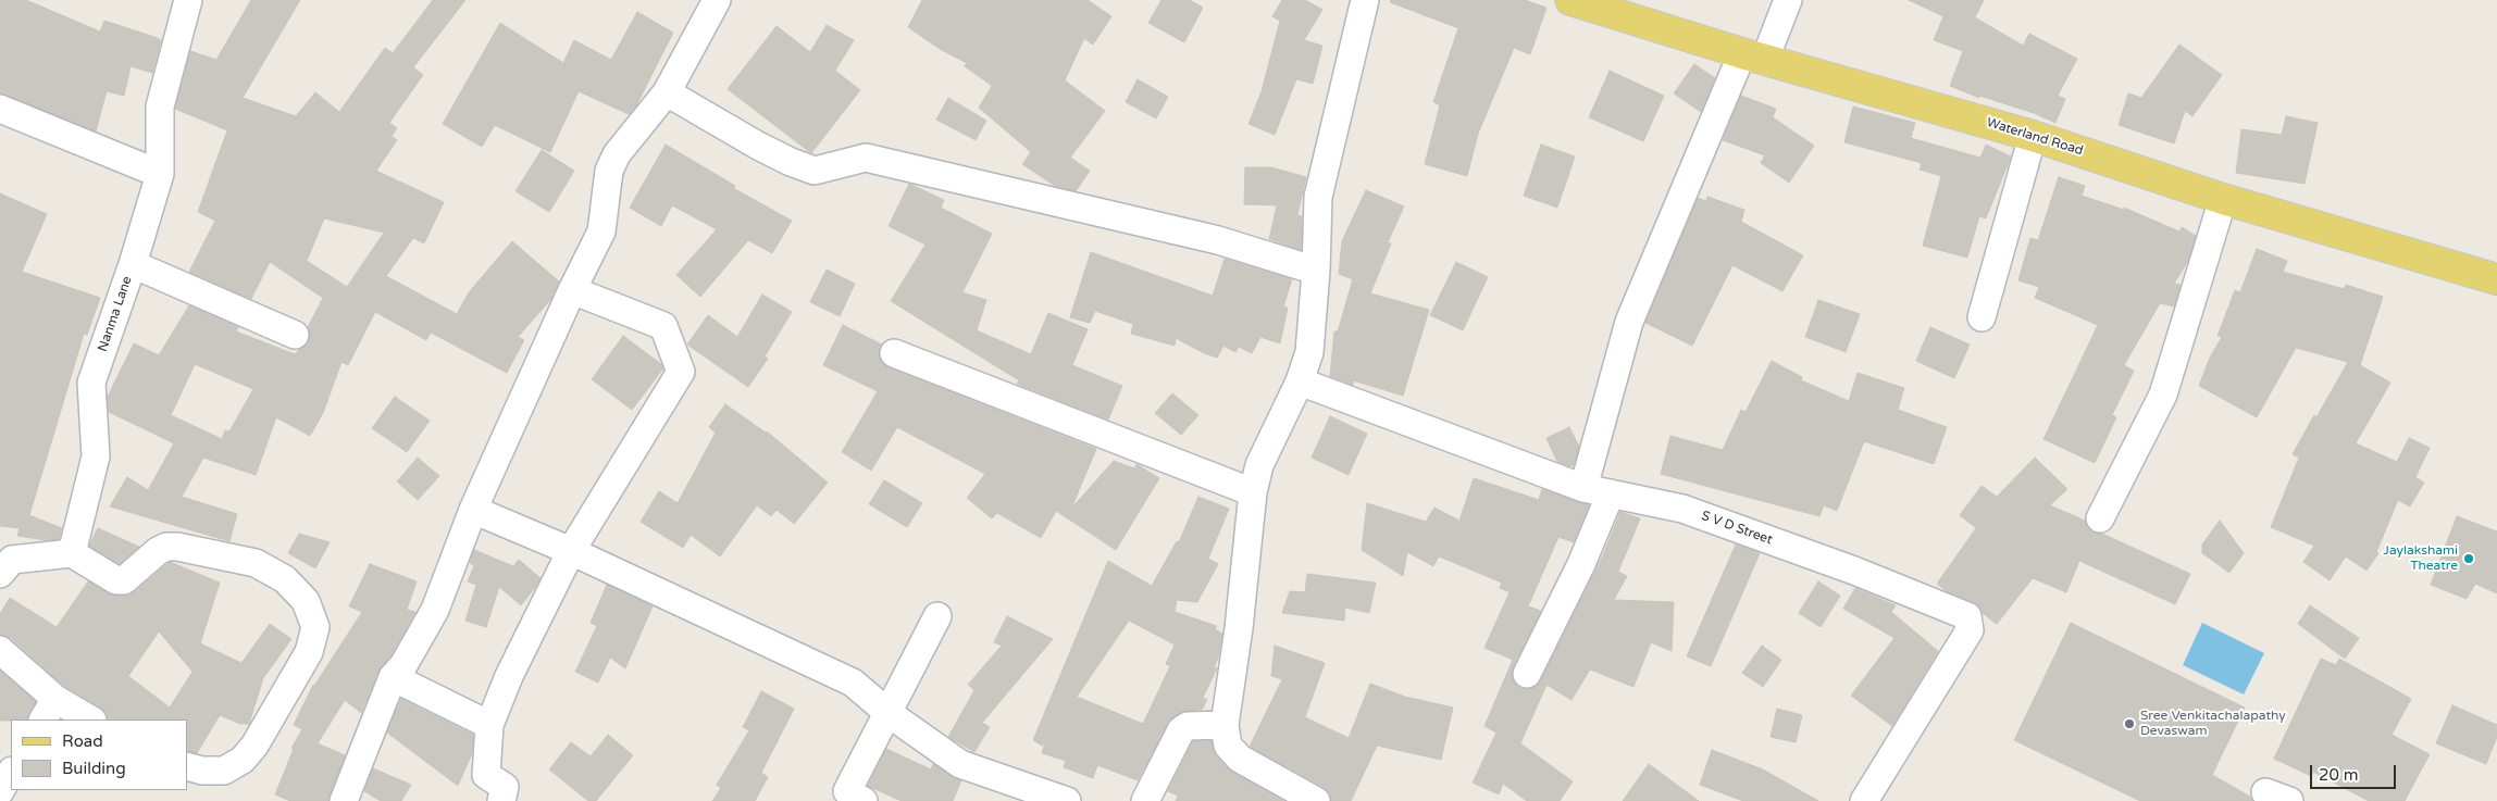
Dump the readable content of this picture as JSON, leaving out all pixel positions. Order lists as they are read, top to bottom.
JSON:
{
  "streets": {
    "main road": ["Waterland Road"],
    "street": ["Nanma Lane", "S V D Street"]
  },
  "places": ["Jaylakshami Theatre", "Sree Venkitachalapathy Devaswam"],
  "legend": ["Road", "Building"],
  "scale_bar": "20 m"
}
